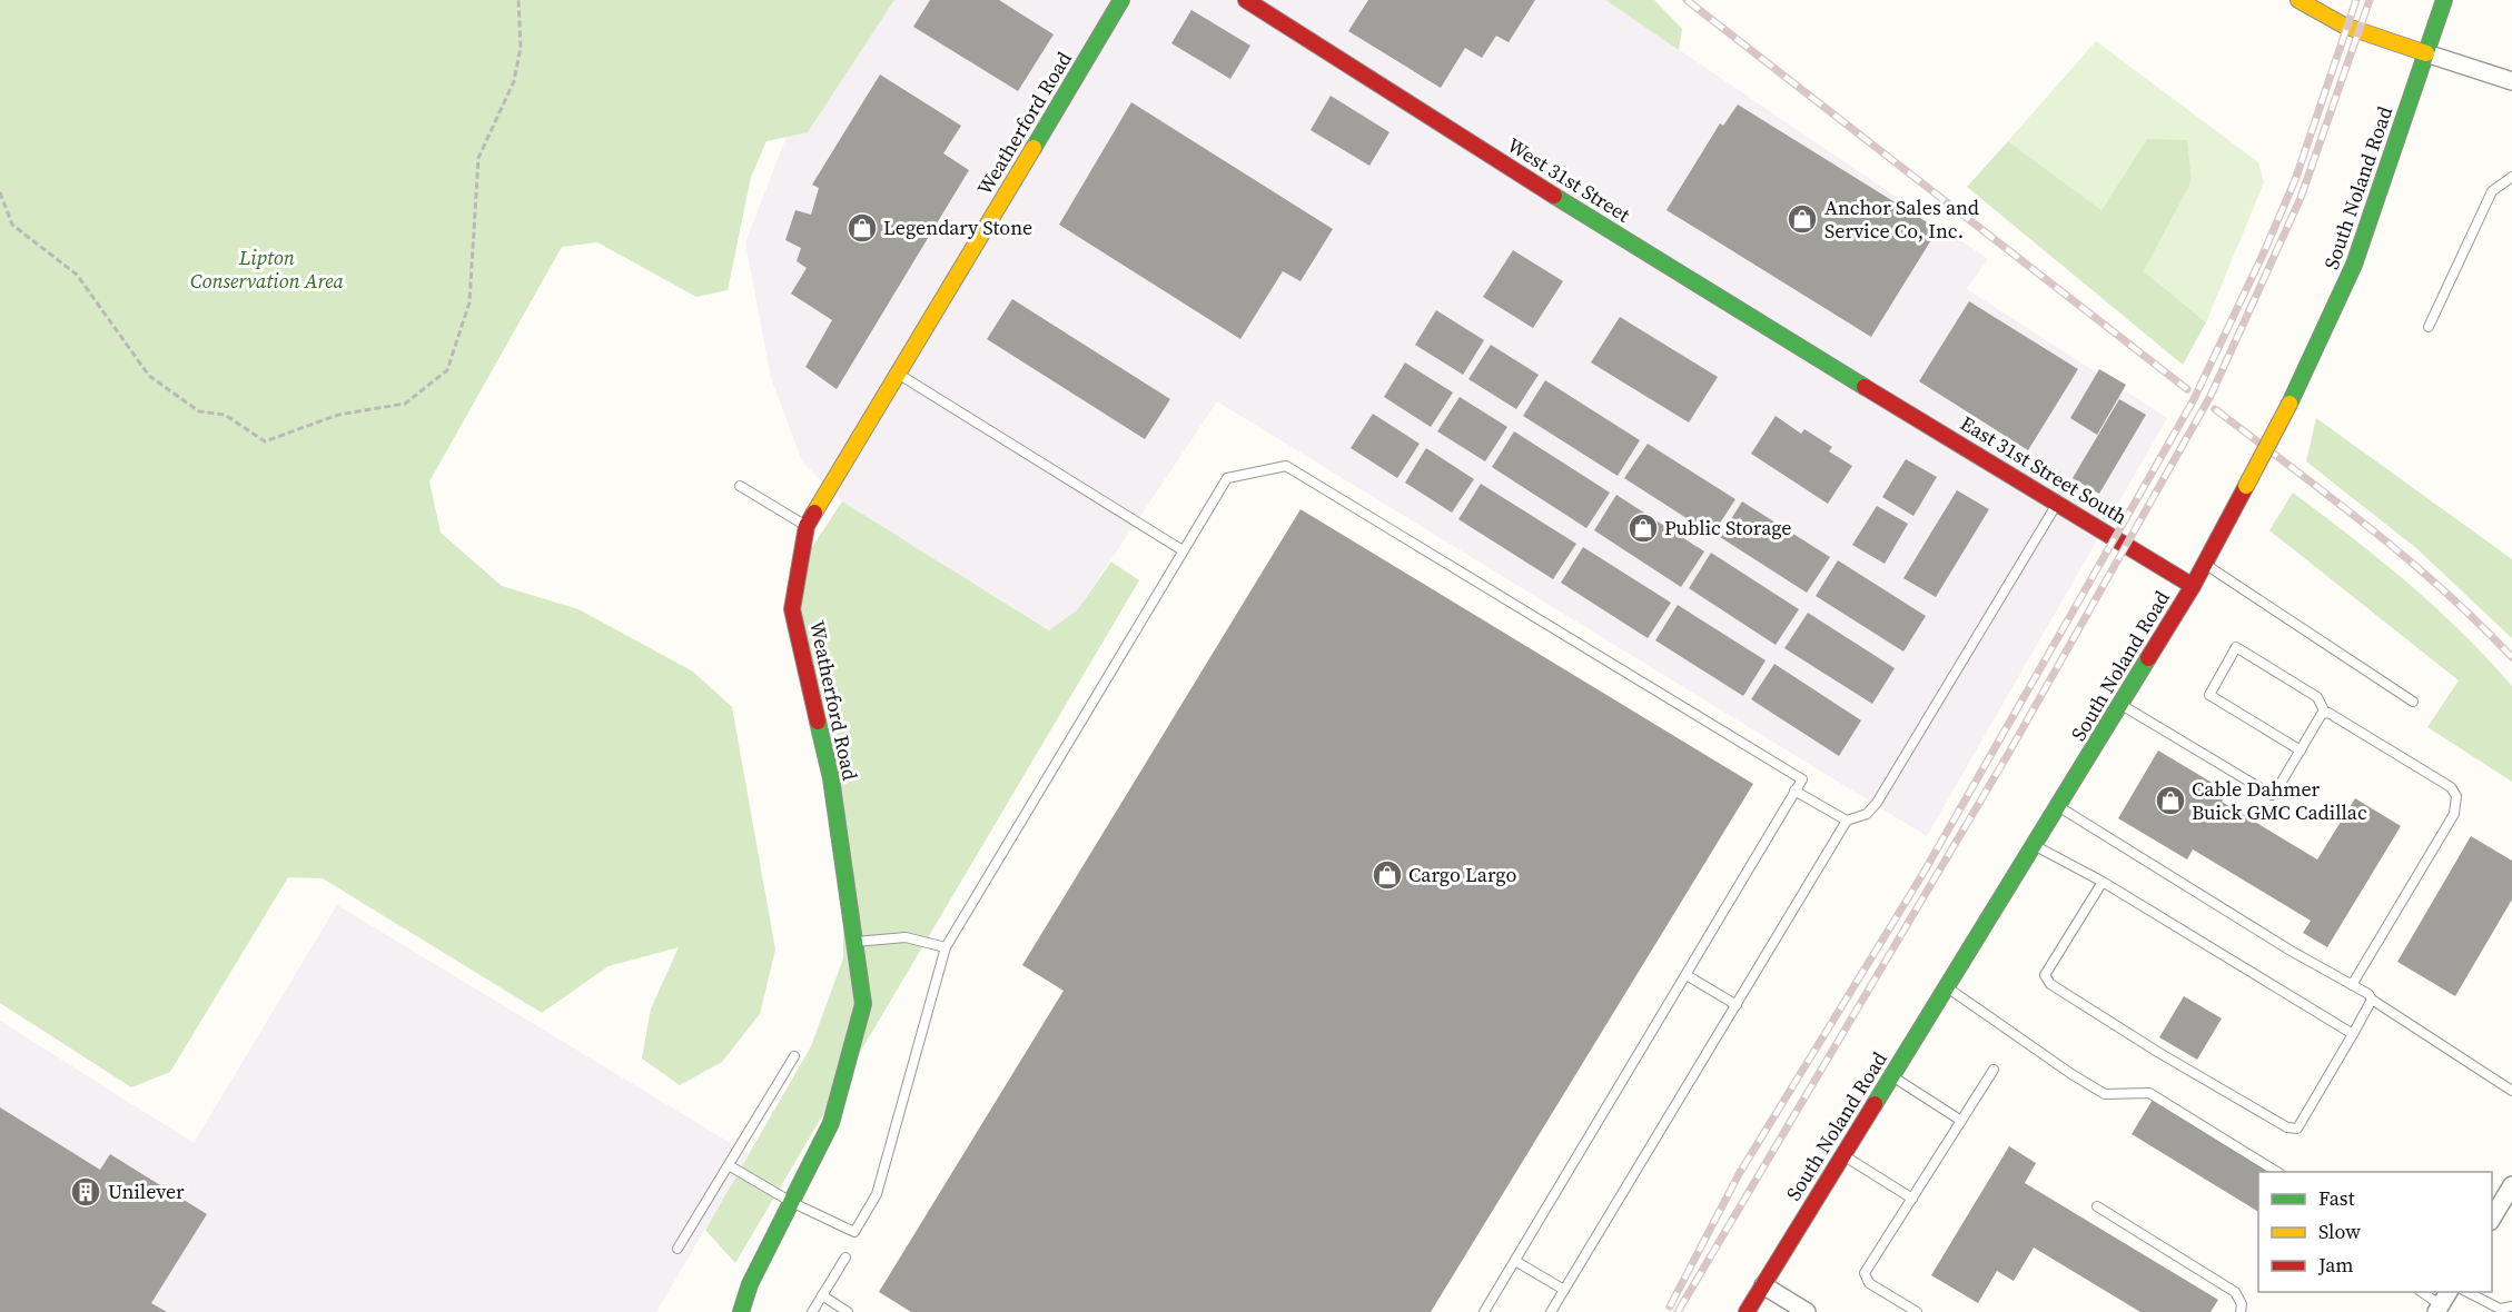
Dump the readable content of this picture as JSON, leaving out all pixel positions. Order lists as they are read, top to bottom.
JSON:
{
  "streets": {
    "street": [
      "Weatherford Road",
      "West 31st Street",
      "South Noland Road",
      "East 31st Street South"
    ]
  },
  "crossings": [
    ["West 31st Street", "East 31st Street South"],
    ["South Noland Road", "East 31st Street South"]
  ],
  "parks": ["Lipton Conservation Area"],
  "places": {
    "shop": [
      "Anchor Sales and Service Co, Inc.",
      "Legendary Stone",
      "Public Storage",
      "Cable Dahmer Buick GMC Cadillac",
      "Cargo Largo"
    ],
    "building": ["Unilever"]
  },
  "legend": ["Fast", "Slow", "Jam"]
}
